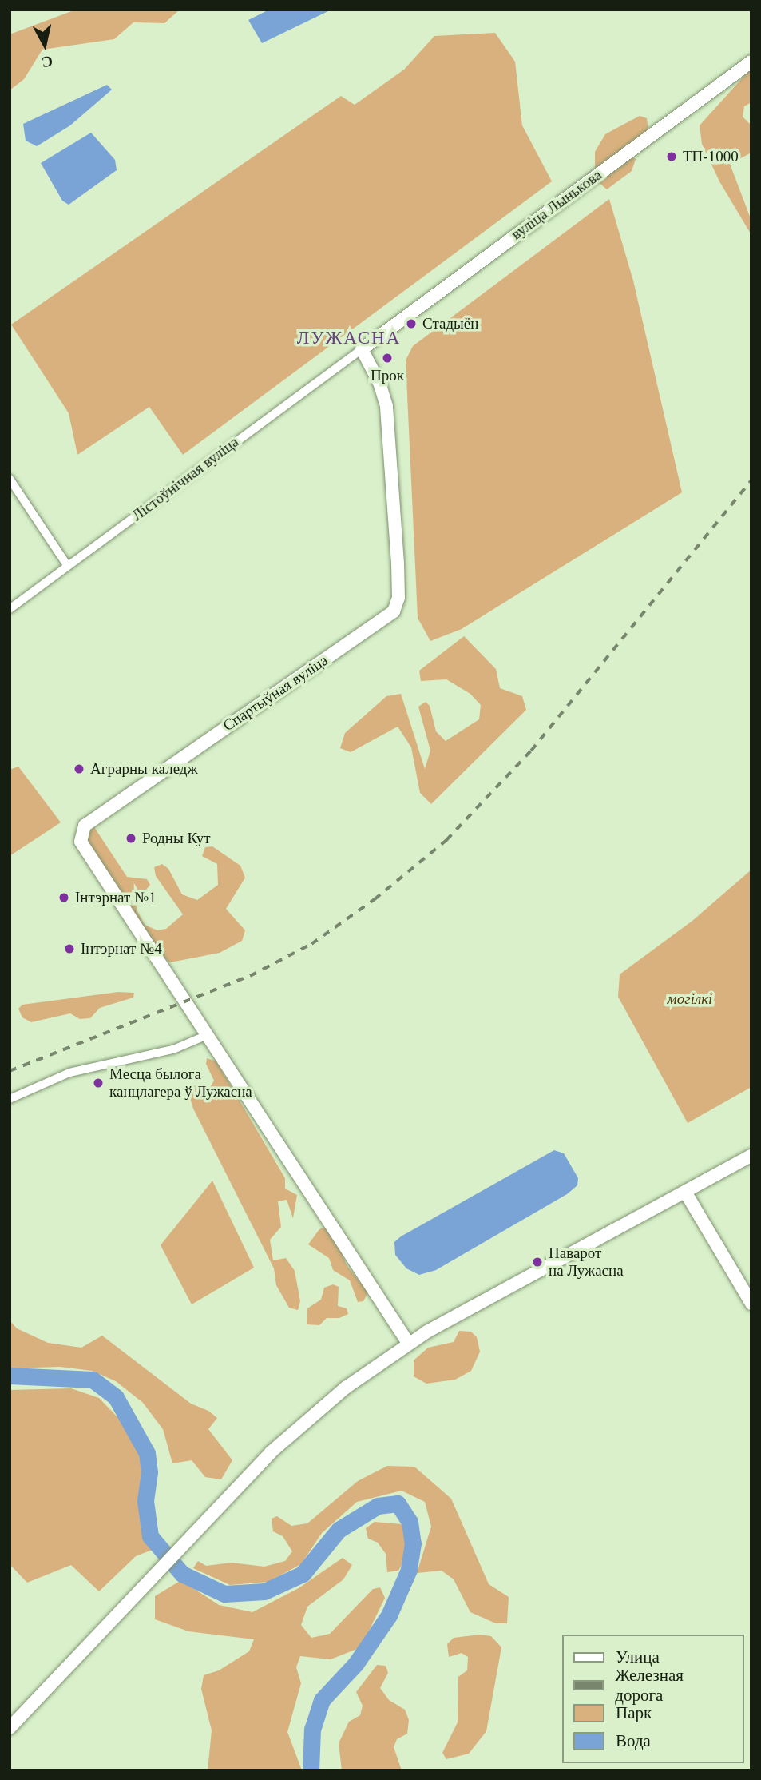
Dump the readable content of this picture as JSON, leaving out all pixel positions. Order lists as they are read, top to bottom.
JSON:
{
  "streets": {
    "street": ["вуліца Лынькова", "Лістоўнічная вуліца", "Спартыўная вуліца"]
  },
  "crossings": [
    ["вуліца Лынькова", "Лістоўнічная вуліца"],
    ["вуліца Лынькова", "Спартыўная вуліца"],
    ["Лістоўнічная вуліца", "Спартыўная вуліца"]
  ],
  "districts": ["ЛУЖАСНА"],
  "parks": ["могілкі"],
  "places": [
    "ТП-1000",
    "Стадыён",
    "Прок",
    "Аграрны каледж",
    "Родны Кут",
    "Інтэрнат №1",
    "Інтэрнат №4",
    "Месца былога канцлагера ў Лужасна",
    "Паварот на Лужасна"
  ],
  "legend": [
    "Улица",
    "Железная дорога",
    "Парк",
    "Вода"
  ],
  "north": "bottom"
}
